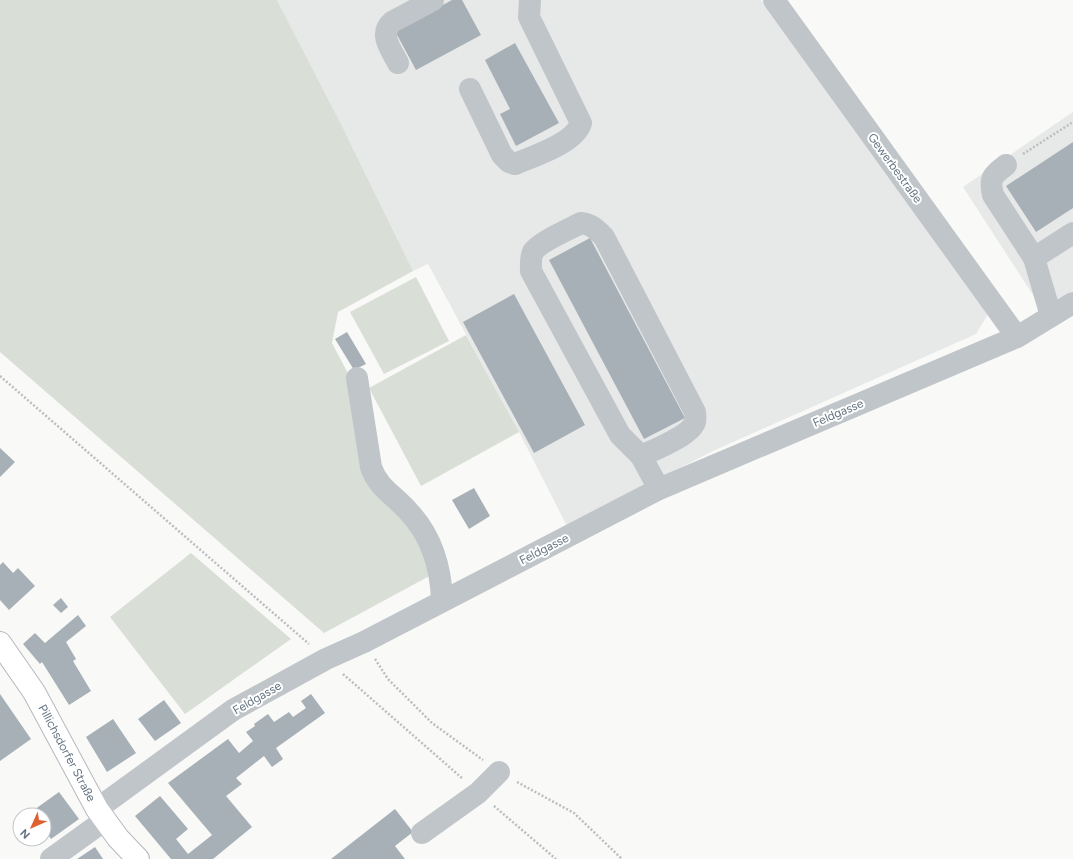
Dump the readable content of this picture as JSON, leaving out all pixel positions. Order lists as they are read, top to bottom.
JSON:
{
  "streets": {
    "main road": ["Pillichsdorfer Straße"],
    "street": ["Gewerbestraße", "Feldgasse"]
  },
  "crossings": [
    ["Gewerbestraße", "Feldgasse"],
    ["Feldgasse", "Pillichsdorfer Straße"]
  ],
  "north": "bottom left"
}
